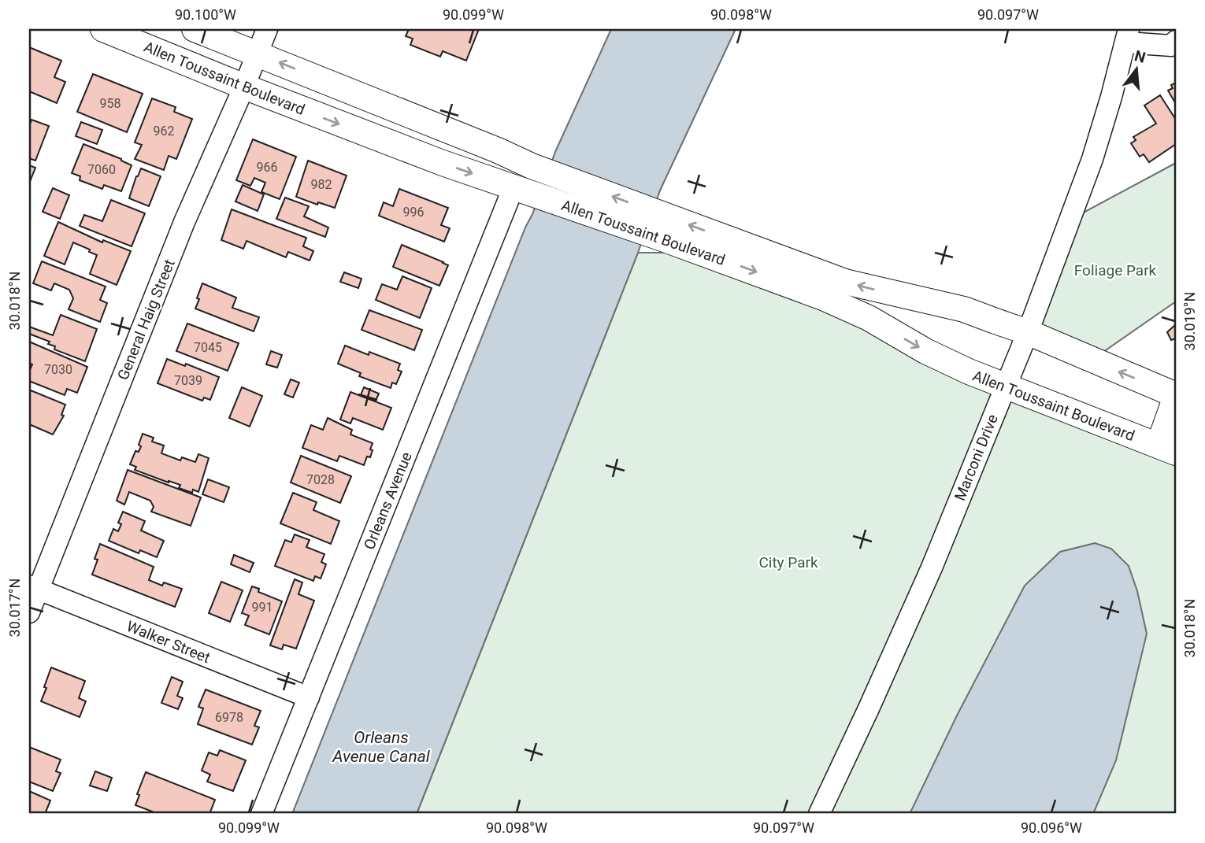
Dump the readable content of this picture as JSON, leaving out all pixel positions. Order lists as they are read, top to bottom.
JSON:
{
  "streets": {
    "main road": ["Allen Toussaint Boulevard"],
    "street": [
      "General Haig Street",
      "Marconi Drive",
      "Orleans Avenue",
      "Walker Street"
    ]
  },
  "crossings": [
    ["Allen Toussaint Boulevard", "General Haig Street"],
    ["Allen Toussaint Boulevard", "Marconi Drive"],
    ["Allen Toussaint Boulevard", "Orleans Avenue"],
    ["General Haig Street", "Walker Street"],
    ["Orleans Avenue", "Walker Street"]
  ],
  "water": ["Orleans Avenue Canal"],
  "parks": ["Foliage Park", "City Park"],
  "house_numbers": [
    "958",
    "962",
    "966",
    "7060",
    "982",
    "996",
    "7045",
    "7030",
    "7039",
    "7028",
    "991",
    "6978"
  ],
  "north": "top",
  "coordinates": [
    "90.100°W",
    "90.099°W",
    "90.098°W",
    "90.097°W",
    "30.018°N",
    "30.019°N",
    "30.017°N",
    "90.096°W"
  ]
}
